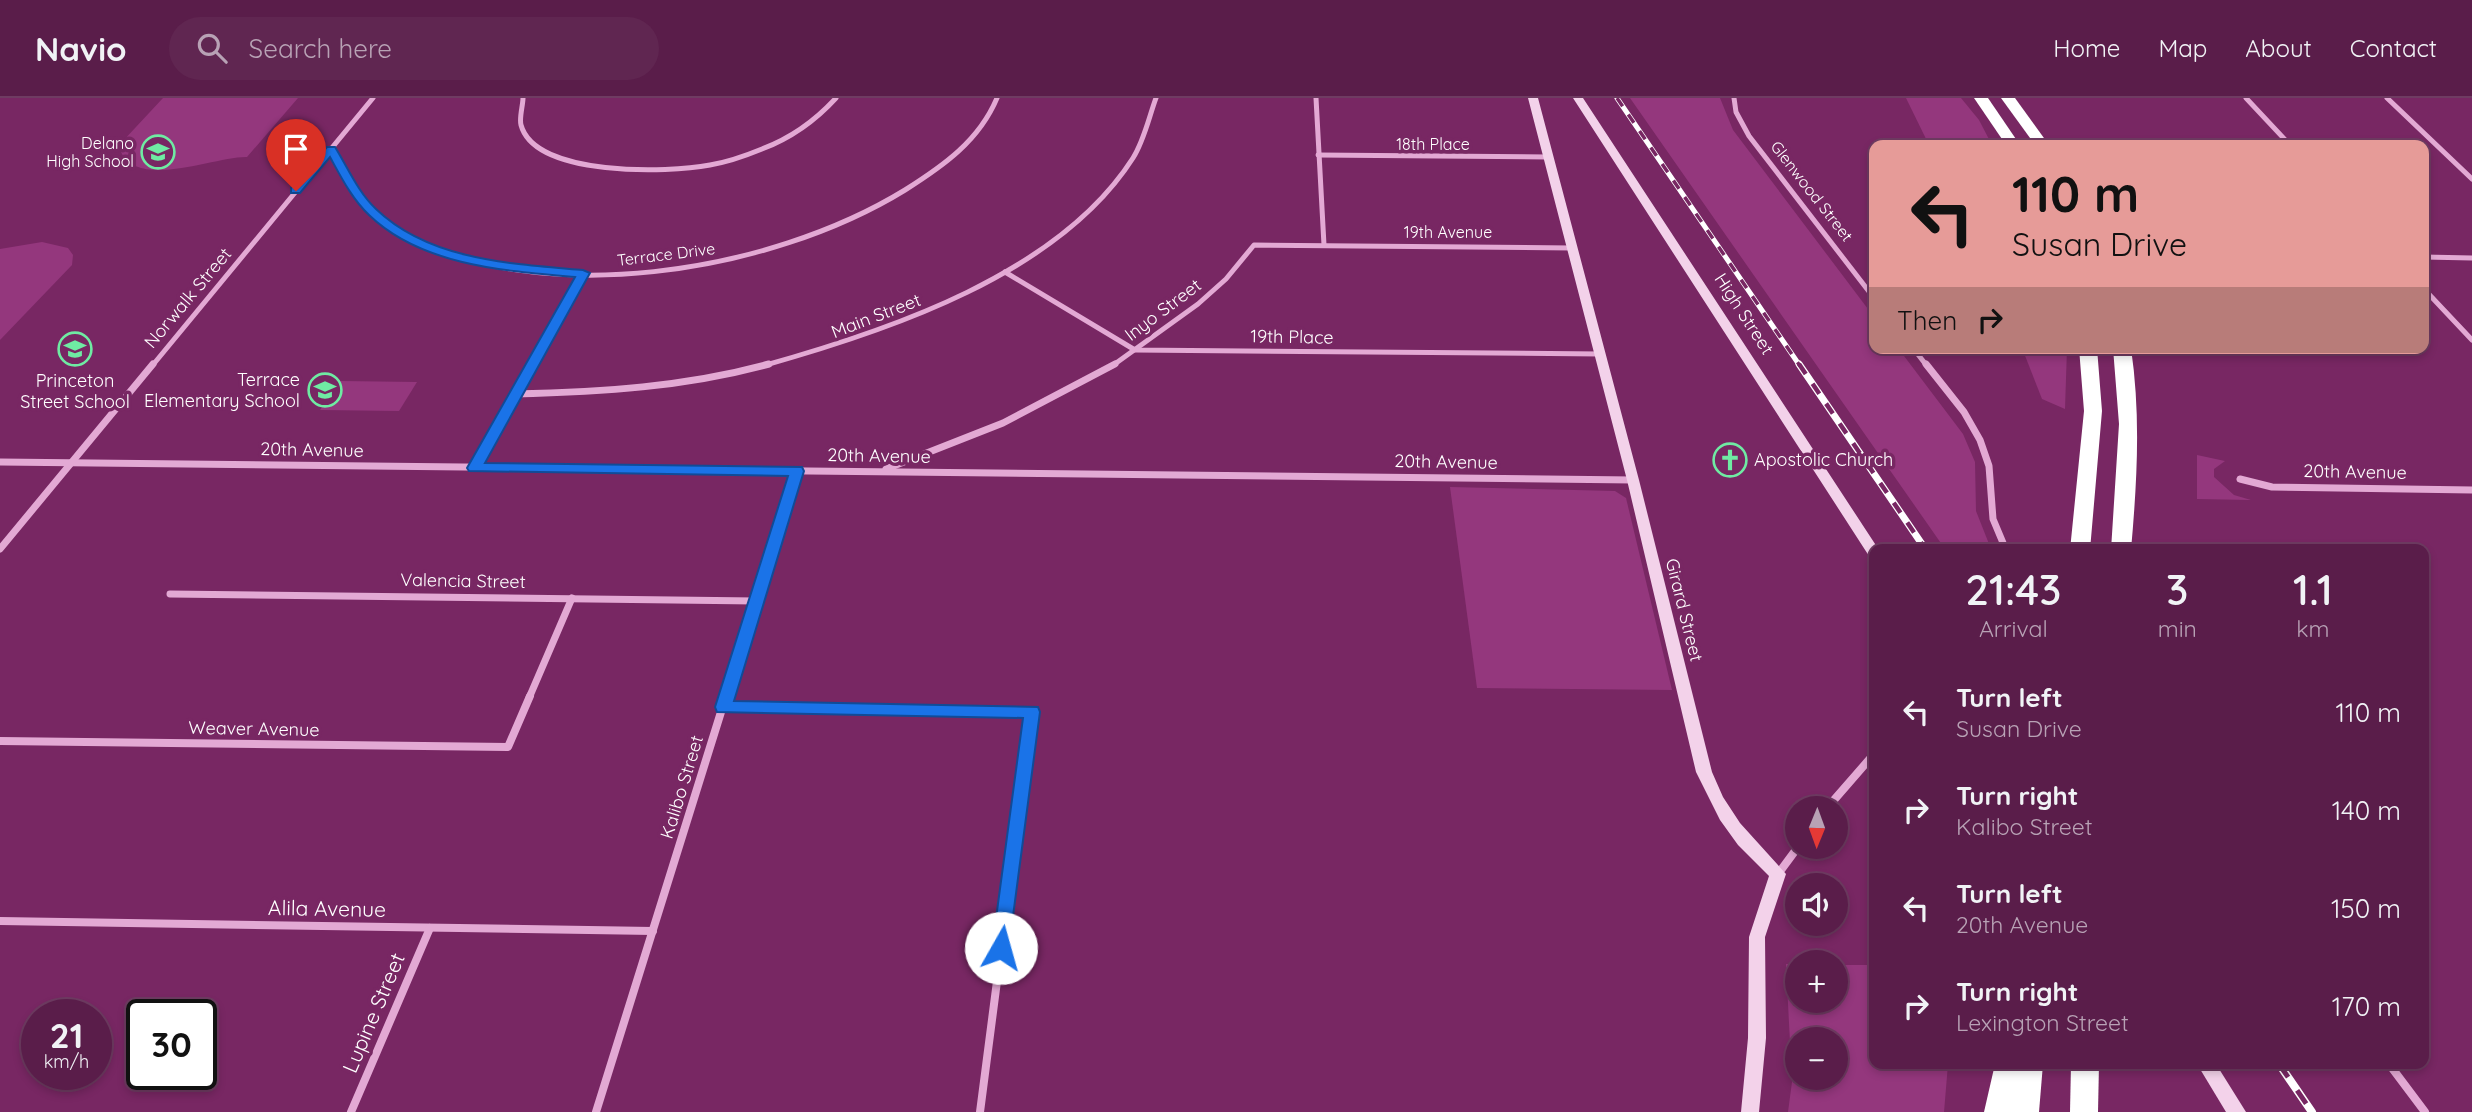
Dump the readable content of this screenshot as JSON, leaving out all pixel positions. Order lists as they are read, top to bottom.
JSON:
{
  "streets": {
    "main road": ["High Street", "Girard Street"],
    "street": [
      "18th Place",
      "Glenwood Street",
      "19th Avenue",
      "Terrace Drive",
      "Norwalk Street",
      "Inyo Street",
      "Main Street",
      "19th Place",
      "20th Avenue",
      "Valencia Street",
      "Weaver Avenue",
      "Kalibo Street",
      "Alila Avenue",
      "Lupine Street"
    ]
  },
  "crossings": [
    ["18th Place", "Girard Street"],
    ["19th Avenue", "Inyo Street"],
    ["19th Avenue", "Girard Street"],
    ["Terrace Drive", "Norwalk Street"],
    ["Norwalk Street", "20th Avenue"],
    ["Inyo Street", "19th Place"],
    ["Inyo Street", "20th Avenue"],
    ["19th Place", "Girard Street"],
    ["20th Avenue", "Girard Street"],
    ["20th Avenue", "Kalibo Street"],
    ["Valencia Street", "Weaver Avenue"],
    ["Valencia Street", "Kalibo Street"],
    ["Kalibo Street", "Alila Avenue"],
    ["Alila Avenue", "Lupine Street"]
  ],
  "places": {
    "school or university": ["Delano High School", "Princeton Street School", "Terrace Elementary School"],
    "church": ["Apostolic Church"]
  },
  "north": "bottom",
  "page": {
    "header": "Navio",
    "search": "Search here",
    "nav": [
      "Home",
      "Map",
      "About",
      "Contact"
    ],
    "turn": ["110 m", "Susan Drive"],
    "then": "Then",
    "eta": [
      "21:43",
      "Arrival",
      "3",
      "min",
      "1.1",
      "km"
    ],
    "list": [
      {
        "name": "Turn left",
        "note": "Susan Drive",
        "value": "110 m"
      },
      {
        "name": "Turn right",
        "note": "Kalibo Street",
        "value": "140 m"
      },
      {
        "name": "Turn left",
        "note": "20th Avenue",
        "value": "150 m"
      },
      {
        "name": "Turn right",
        "note": "Lexington Street",
        "value": "170 m"
      }
    ],
    "map_buttons": ["+", "−"],
    "speed": "21 km/h",
    "limit": "30"
  }
}
